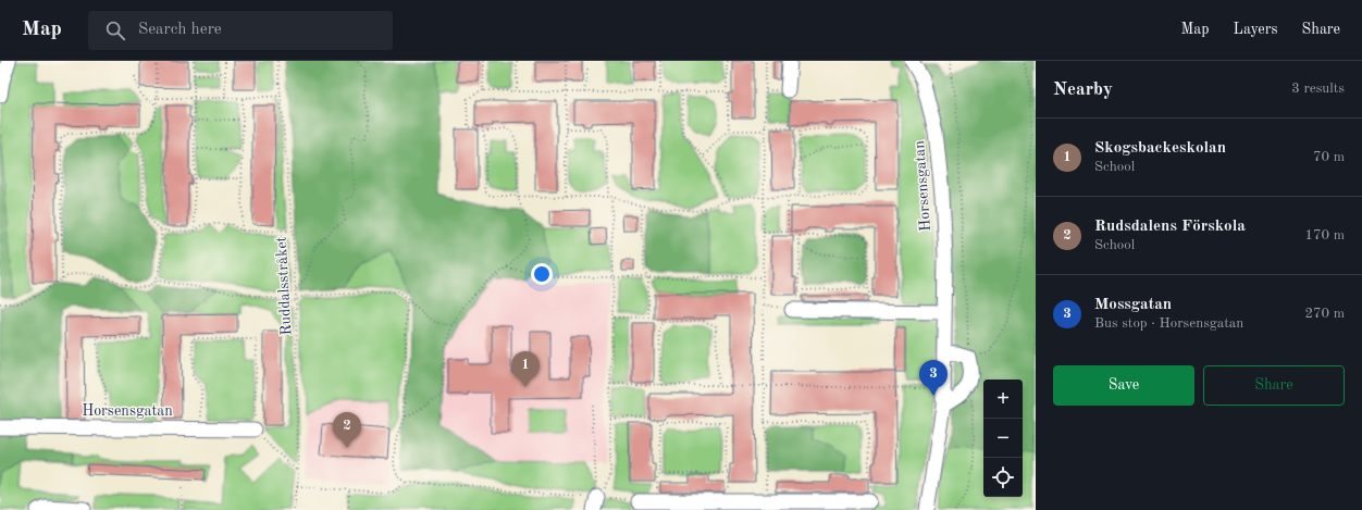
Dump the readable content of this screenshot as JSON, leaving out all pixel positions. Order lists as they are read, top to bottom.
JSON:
{
  "streets": {
    "street": ["Horsensgatan"],
    "path": ["Ruddalsstråket"]
  },
  "page": {
    "header": "Map",
    "search": "Search here",
    "nav": ["Map", "Layers", "Share"],
    "heading": ["Nearby", "3 results"],
    "list": [
      {
        "mark": "1",
        "name": "Skogsbackeskolan",
        "note": "School",
        "value": "70 m"
      },
      {
        "mark": "2",
        "name": "Rudsdalens Förskola",
        "note": "School",
        "value": "170 m"
      },
      {
        "mark": "3",
        "name": "Mossgatan",
        "note": "Bus stop · Horsensgatan",
        "value": "270 m"
      }
    ],
    "pins": ["1", "3", "2"],
    "buttons": ["Save", "Share"],
    "map_buttons": ["+", "−"]
  }
}
